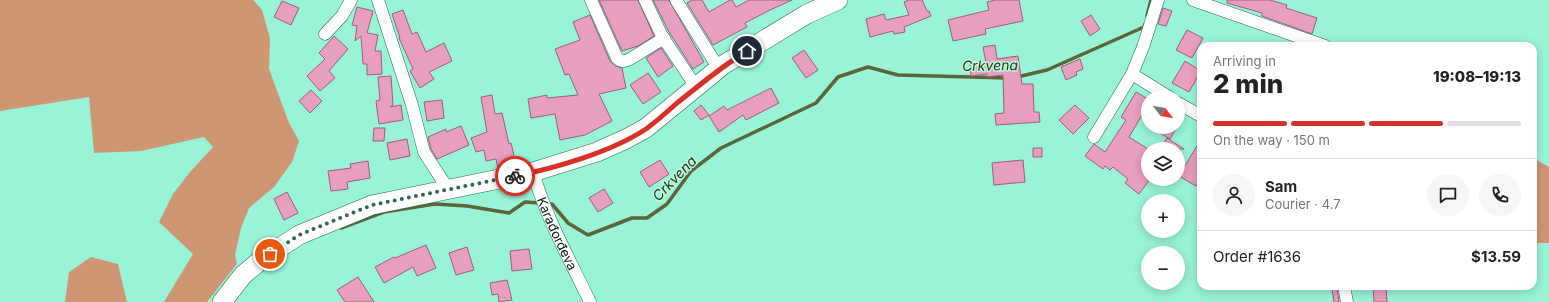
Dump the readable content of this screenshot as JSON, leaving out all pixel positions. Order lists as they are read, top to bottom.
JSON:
{
  "streets": {
    "street": ["Karađorđeva"]
  },
  "water": ["Crkvena"],
  "north": "bottom right",
  "page": {
    "heading": ["2 min", "Arriving in", "19:08–19:13"],
    "panel": [
      "Sam",
      "Courier · 4.7",
      "Order #1636",
      "$13.59"
    ],
    "map_buttons": ["+", "−"],
    "bar": "On the way · 150 m"
  }
}
